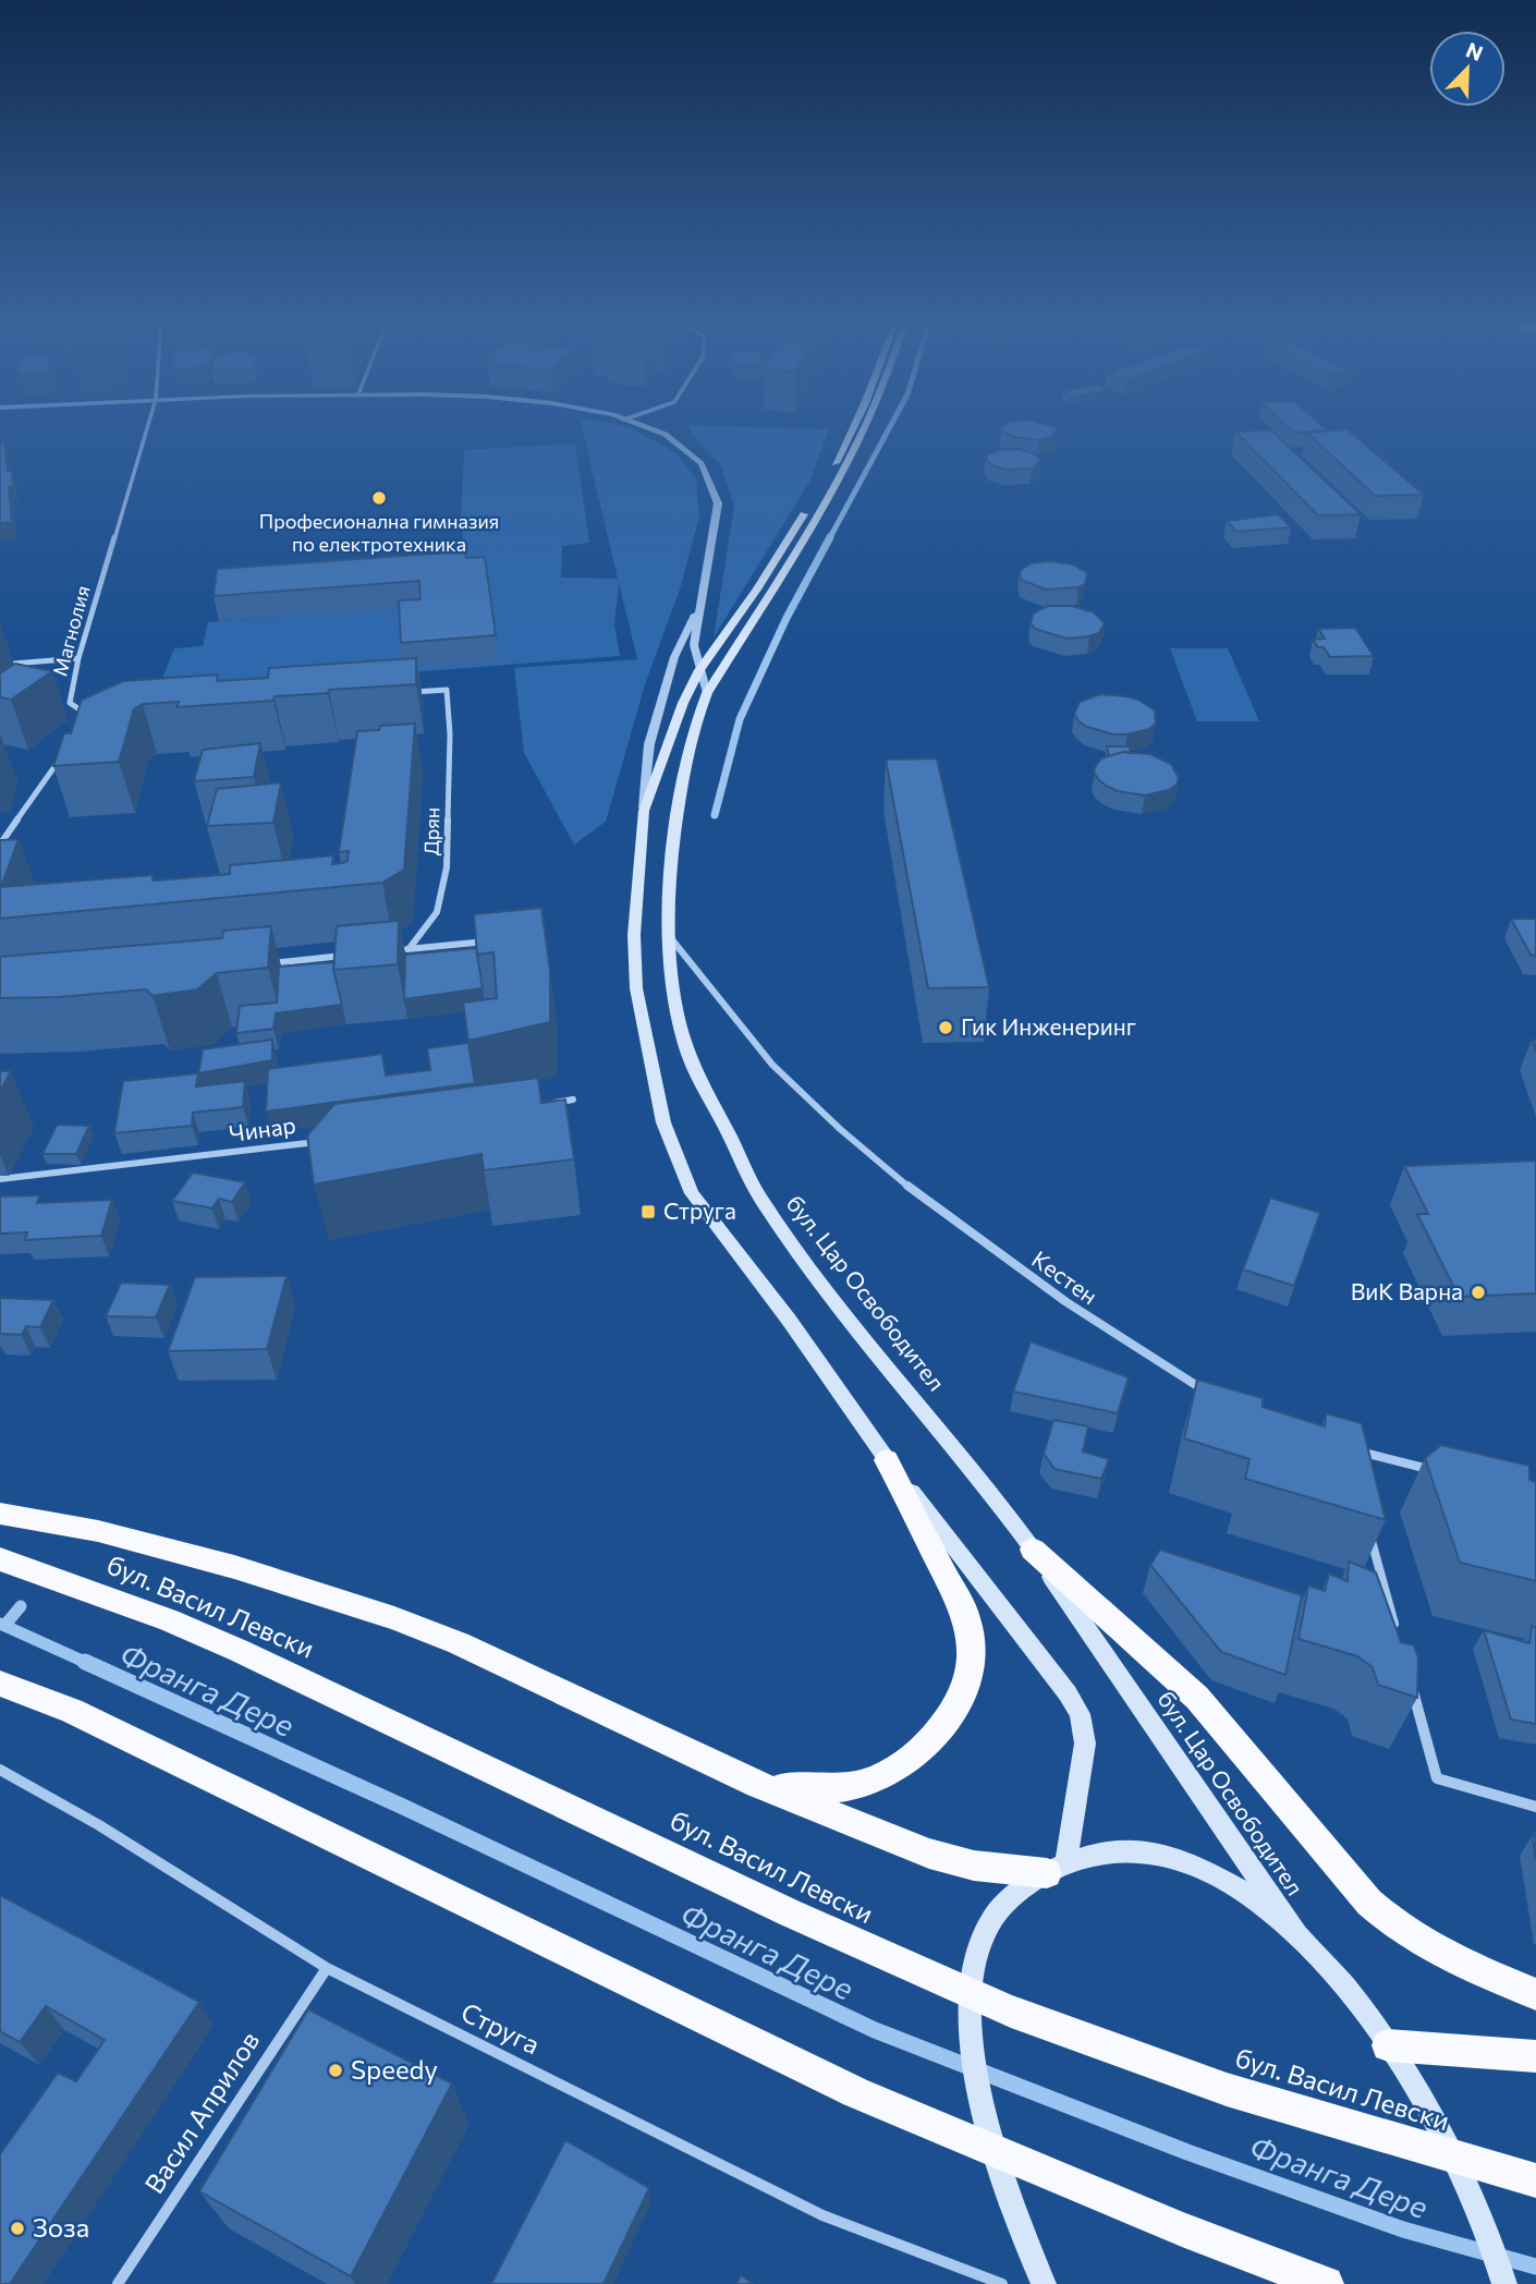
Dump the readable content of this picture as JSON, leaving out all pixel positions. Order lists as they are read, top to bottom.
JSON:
{
  "streets": {
    "highway": ["бул. Васил Левски"],
    "main road": ["бул. Цар Освободител"],
    "street": [
      "Магнолия",
      "Дрян",
      "Чинар",
      "Кестен",
      "Струга",
      "Васил Априлов"
    ]
  },
  "crossings": [
    ["Кестен", "бул. Цар Освободител"],
    ["Струга", "Васил Априлов"]
  ],
  "water": ["Франга Дере"],
  "places": {
    "other": [
      "Професионална гимназия по електротехника",
      "Гик Инженеринг",
      "ВиК Варна",
      "Speedy",
      "Зоза"
    ],
    "transit": ["Струга"]
  },
  "north": "top right"
}
